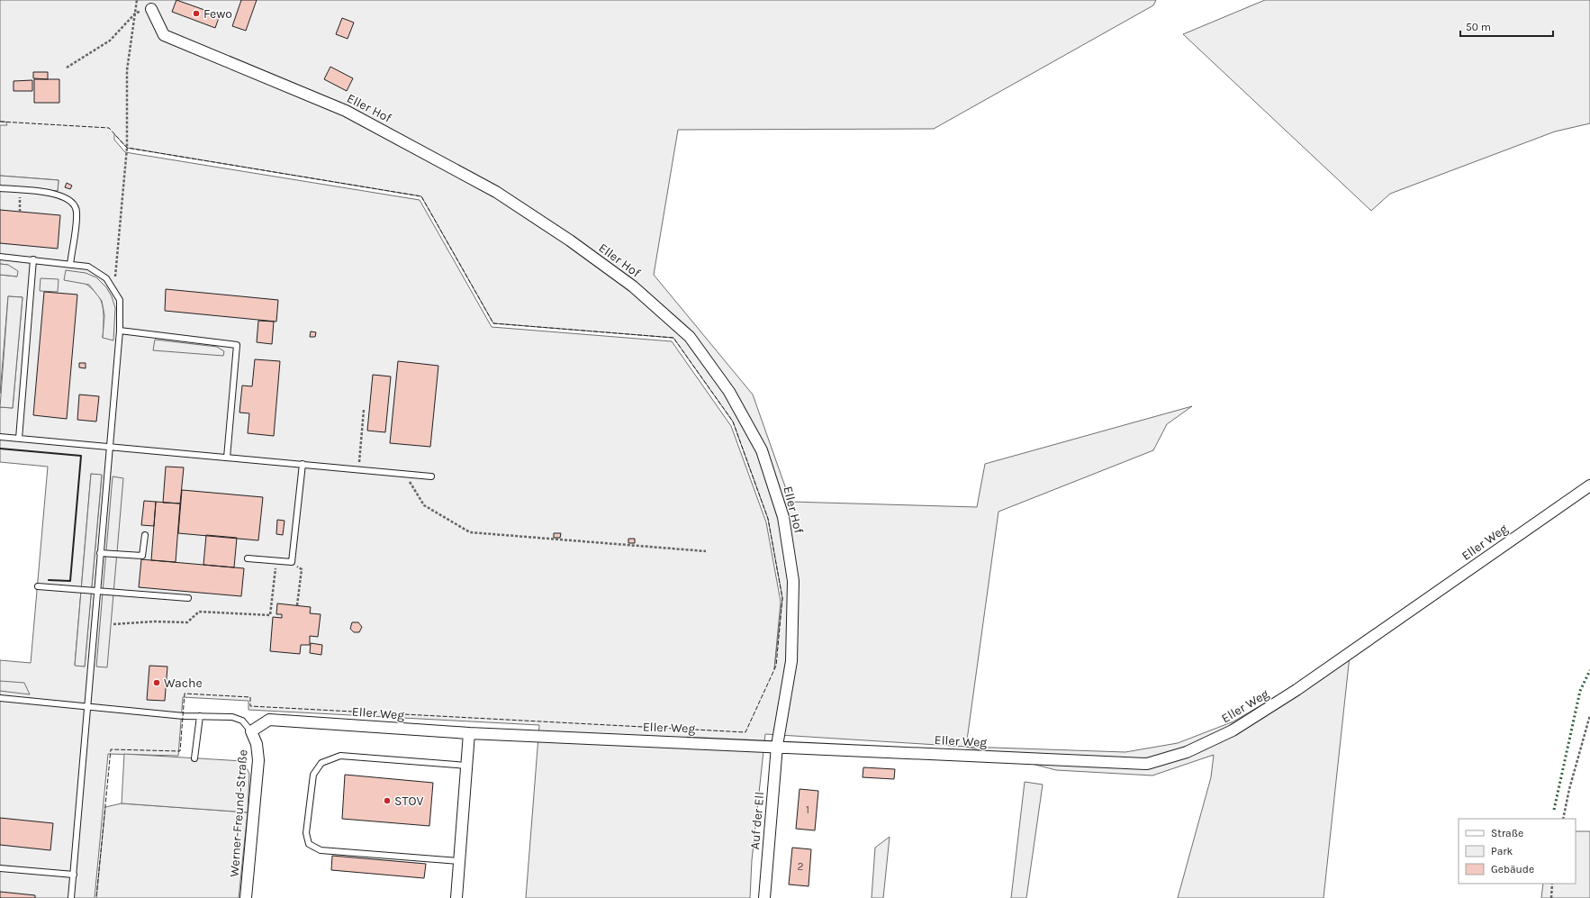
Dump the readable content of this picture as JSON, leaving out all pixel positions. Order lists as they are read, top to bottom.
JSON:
{
  "streets": {
    "street": [
      "Eller Hof",
      "Eller Weg",
      "Werner-Freund-Straße",
      "Auf der Ell"
    ]
  },
  "crossings": [
    ["Eller Hof", "Eller Weg"],
    ["Eller Hof", "Auf der Ell"],
    ["Eller Weg", "Werner-Freund-Straße"],
    ["Eller Weg", "Auf der Ell"]
  ],
  "places": ["Fewo", "Wache", "STOV"],
  "house_numbers": ["1", "2"],
  "legend": ["Straße", "Park", "Gebäude"],
  "scale_bar": "50 m"
}
